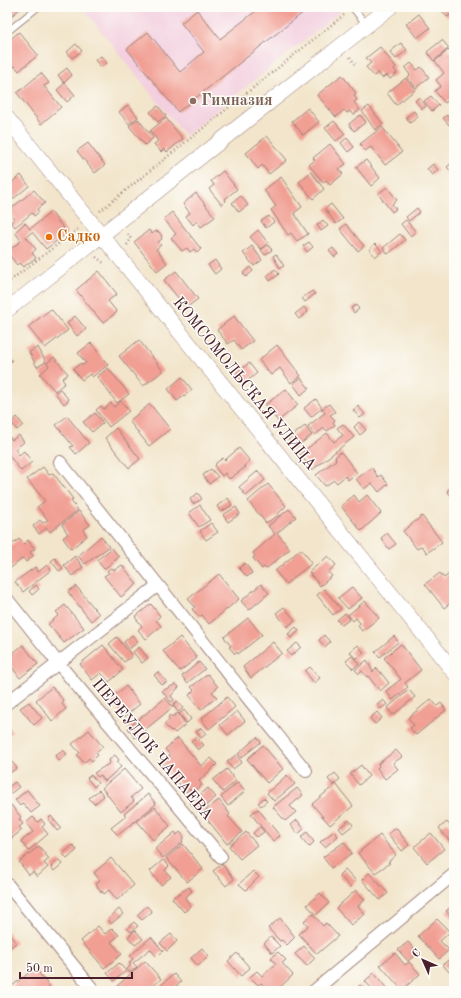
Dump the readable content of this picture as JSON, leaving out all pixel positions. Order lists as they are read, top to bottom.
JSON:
{
  "streets": {
    "street": ["КОМСОМОЛЬСКАЯ УЛИЦА", "ПЕРЕУЛОК ЧАПАЕВА"]
  },
  "places": ["Гимназия", "Садко"],
  "scale_bar": "50 m",
  "north": "top left"
}
